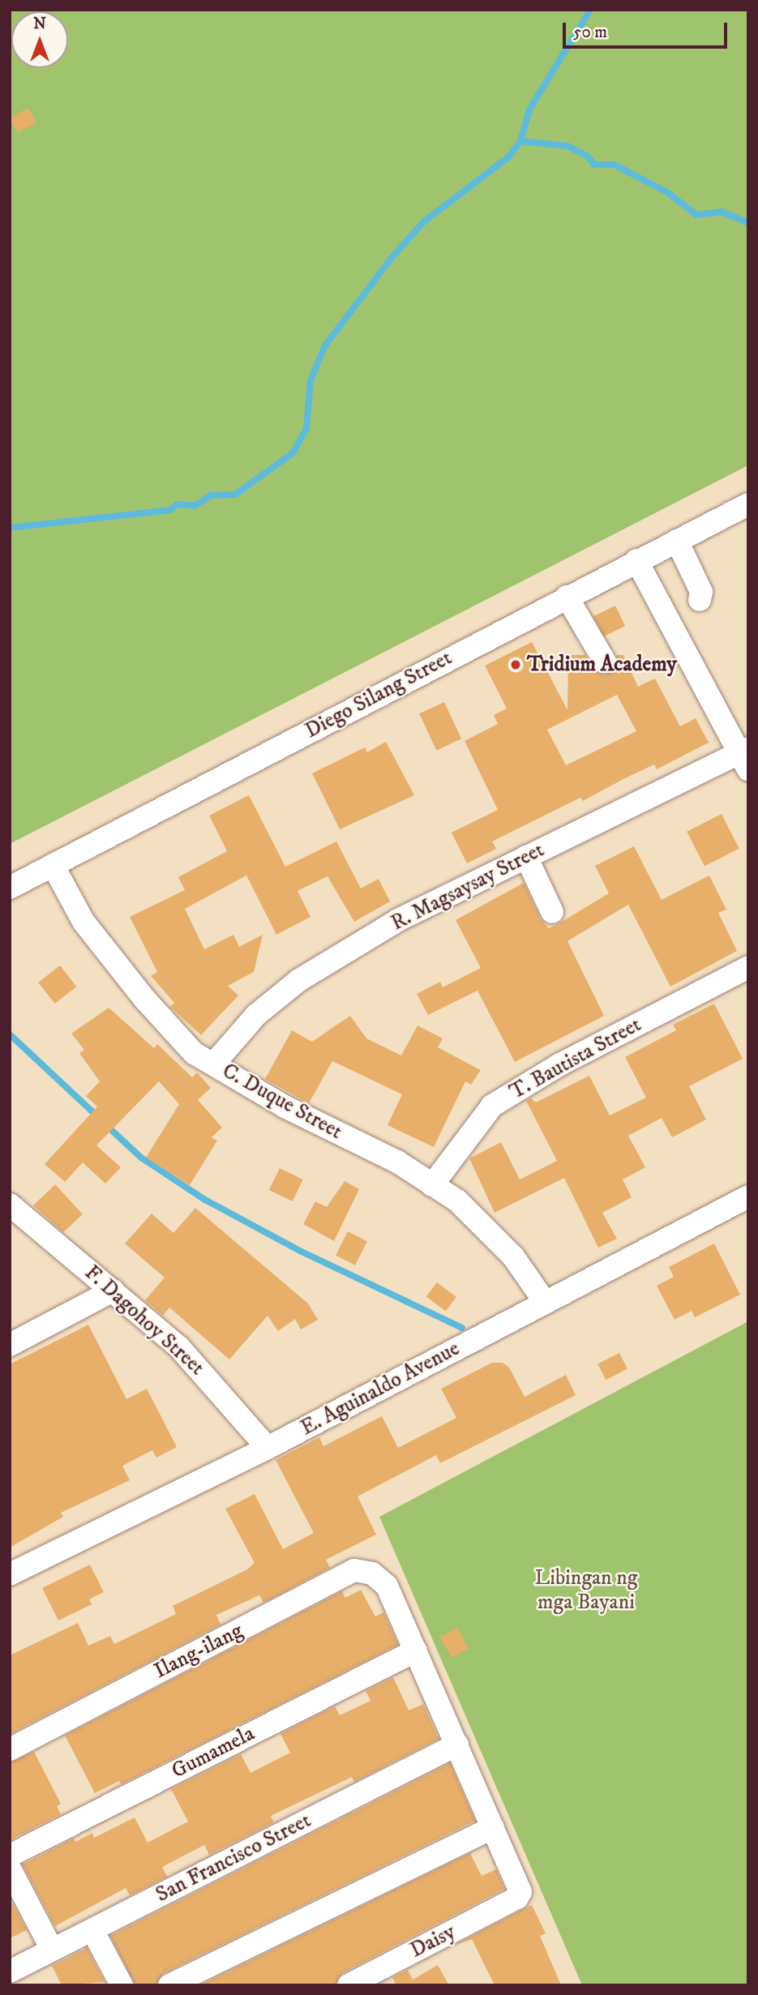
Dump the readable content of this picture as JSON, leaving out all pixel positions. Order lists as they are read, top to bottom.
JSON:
{
  "streets": {
    "street": [
      "Diego Silang Street",
      "R. Magsaysay Street",
      "T. Bautista Street",
      "C. Duque Street",
      "F. Dagohoy Street",
      "E. Aguinaldo Avenue",
      "Ilang-ilang",
      "Gumamela",
      "San Francisco Street",
      "Daisy"
    ]
  },
  "crossings": [
    ["Diego Silang Street", "C. Duque Street"],
    ["R. Magsaysay Street", "C. Duque Street"],
    ["T. Bautista Street", "C. Duque Street"],
    ["C. Duque Street", "E. Aguinaldo Avenue"],
    ["F. Dagohoy Street", "E. Aguinaldo Avenue"],
    ["Ilang-ilang", "Gumamela"]
  ],
  "parks": ["Libingan ng mga Bayani"],
  "places": ["Tridium Academy"],
  "scale_bar": "50 m",
  "north": "top"
}
